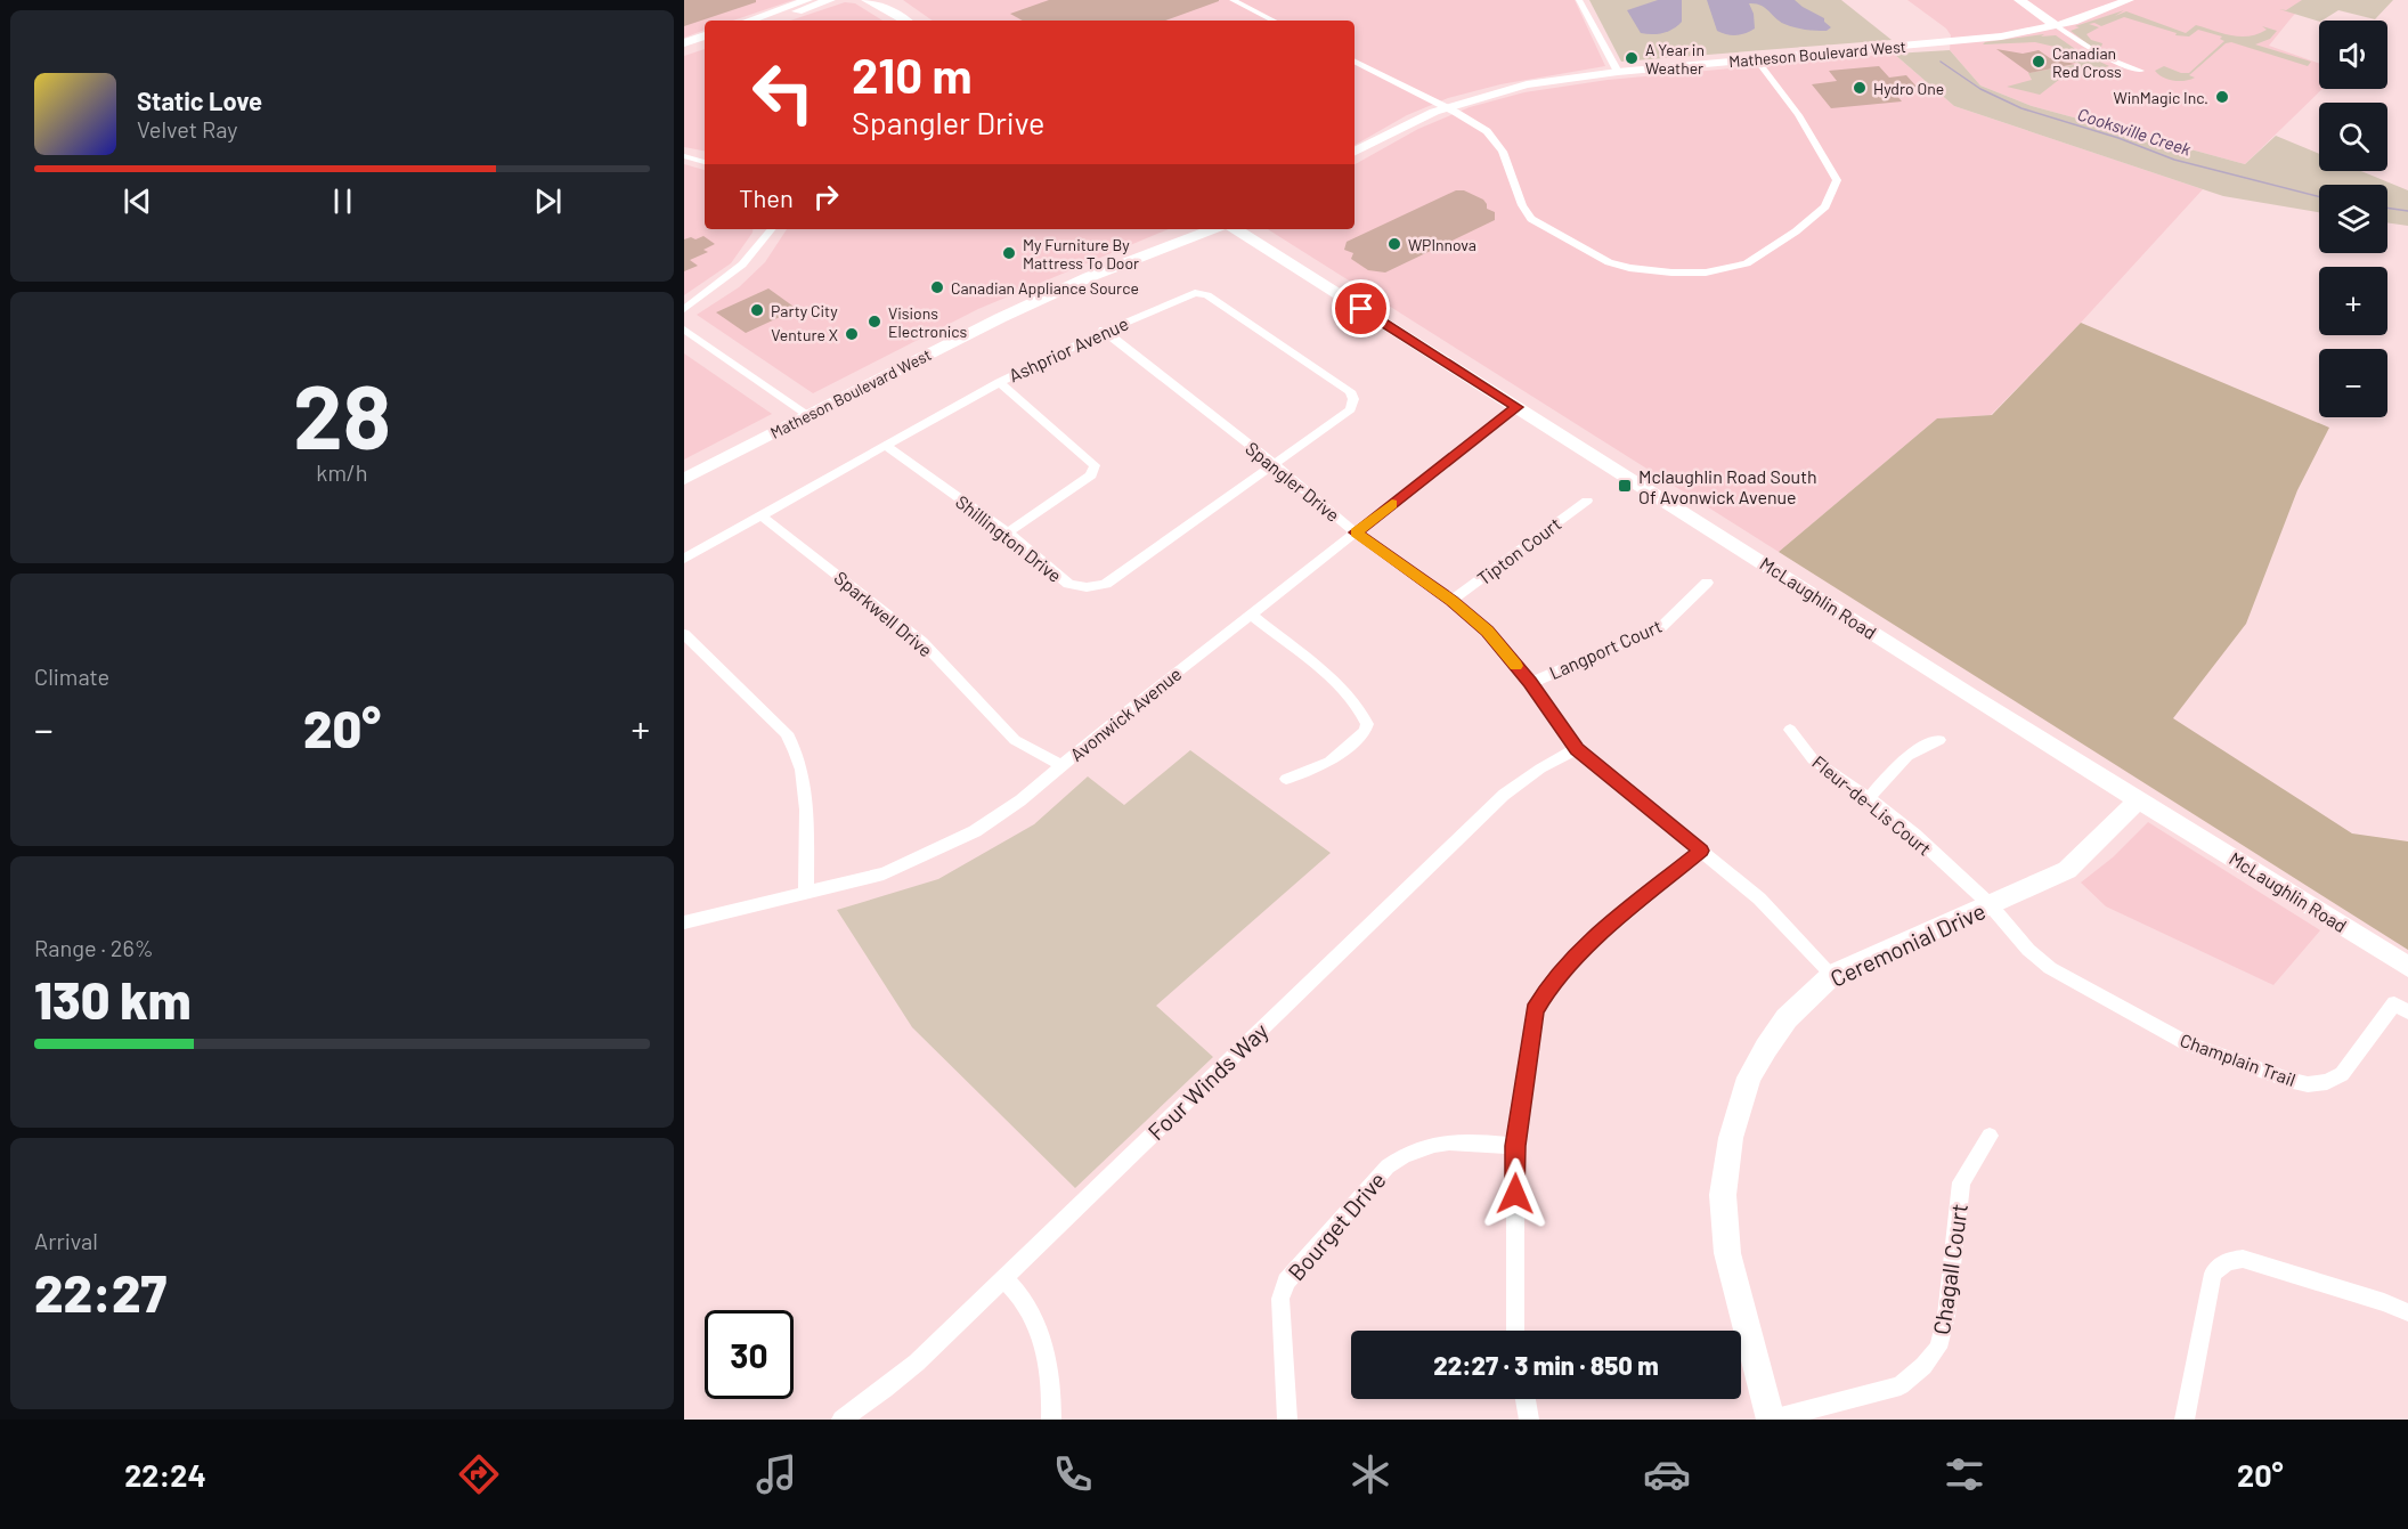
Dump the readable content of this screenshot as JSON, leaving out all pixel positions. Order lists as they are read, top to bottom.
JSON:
{
  "streets": {
    "street": [
      "Matheson Boulevard West",
      "Ashprior Avenue",
      "Spangler Drive",
      "Shillington Drive",
      "Tipton Court",
      "McLaughlin Road",
      "Sparkwell Drive",
      "Langport Court",
      "Avonwick Avenue",
      "Fleur-de-Lis Court",
      "Ceremonial Drive",
      "Champlain Trail",
      "Four Winds Way",
      "Bourget Drive",
      "Chagall Court"
    ]
  },
  "crossings": [
    ["Ashprior Avenue", "Spangler Drive"],
    ["Ashprior Avenue", "Shillington Drive"],
    ["Ashprior Avenue", "Sparkwell Drive"],
    ["Spangler Drive", "Shillington Drive"],
    ["Spangler Drive", "Tipton Court"],
    ["Spangler Drive", "Langport Court"],
    ["Spangler Drive", "Avonwick Avenue"],
    ["Spangler Drive", "Ceremonial Drive"],
    ["Spangler Drive", "Four Winds Way"],
    ["McLaughlin Road", "Avonwick Avenue"],
    ["McLaughlin Road", "Ceremonial Drive"],
    ["Sparkwell Drive", "Avonwick Avenue"],
    ["Fleur-de-Lis Court", "Ceremonial Drive"],
    ["Fleur-de-Lis Court", "Champlain Trail"],
    ["Ceremonial Drive", "Champlain Trail"],
    ["Ceremonial Drive", "Chagall Court"]
  ],
  "water": ["Cooksville Creek"],
  "places": {
    "other": [
      "A Year in Weather",
      "Canadian Red Cross",
      "Hydro One",
      "WinMagic Inc.",
      "WPInnova",
      "My Furniture By Mattress To Door",
      "Canadian Appliance Source",
      "Party City",
      "Visions Electronics",
      "Venture X"
    ],
    "transit": ["Mclaughlin Road South Of Avonwick Avenue"]
  },
  "page": {
    "map_buttons": ["+", "−"],
    "turn": ["210 m", "Spangler Drive"],
    "song": ["Static Love", "Velvet Ray"],
    "then": "Then",
    "tile": [
      ["28", "km/h"],
      "Climate",
      ["Range · 26%", "130 km"],
      ["Arrival", "22:27"]
    ],
    "heat": ["−", "20°", "+"],
    "limit": "30",
    "trip": "22:27 · 3 min · 850 m",
    "tabs": ["22:24", "20°"]
  }
}
